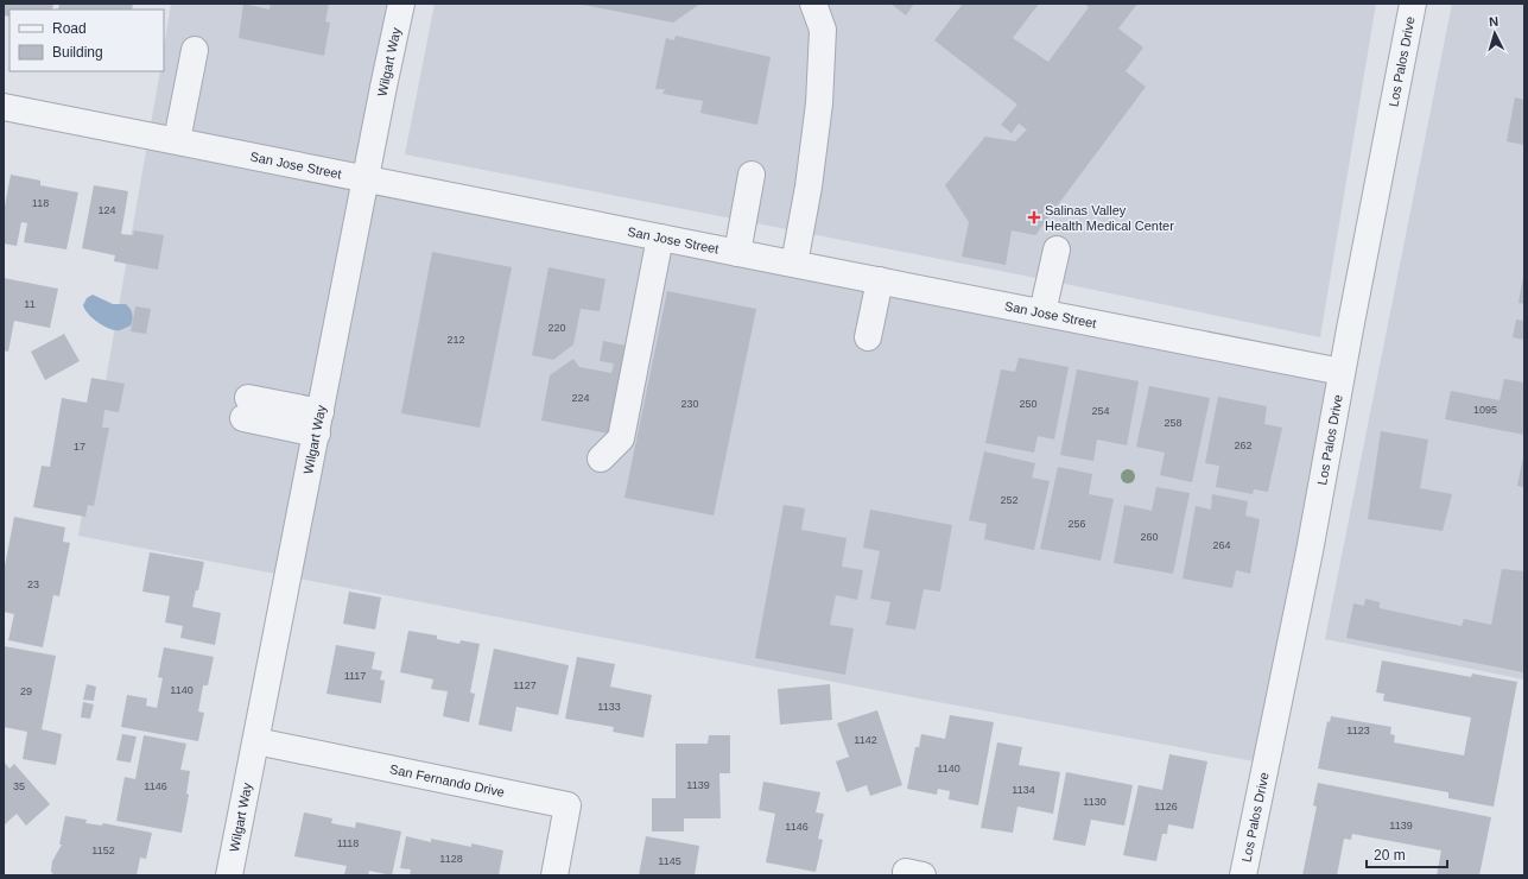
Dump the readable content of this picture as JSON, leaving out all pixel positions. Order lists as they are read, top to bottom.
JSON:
{
  "streets": {
    "street": [
      "Wilgart Way",
      "Los Palos Drive",
      "San Jose Street",
      "San Fernando Drive"
    ]
  },
  "crossings": [
    ["Wilgart Way", "San Jose Street"],
    ["Wilgart Way", "San Fernando Drive"],
    ["Los Palos Drive", "San Jose Street"]
  ],
  "places": {
    "health": ["Salinas Valley Health Medical Center"]
  },
  "house_numbers": [
    "118",
    "124",
    "11",
    "220",
    "212",
    "224",
    "230",
    "250",
    "1095",
    "254",
    "258",
    "262",
    "17",
    "252",
    "256",
    "260",
    "264",
    "23",
    "1117",
    "1127",
    "1140",
    "29",
    "1133",
    "1123",
    "1142",
    "1140",
    "1139",
    "35",
    "1146",
    "1134",
    "1130",
    "1126",
    "1139",
    "1146",
    "1118",
    "1152",
    "1128",
    "1145"
  ],
  "legend": ["Road", "Building"],
  "scale_bar": "20 m",
  "north": "top"
}
